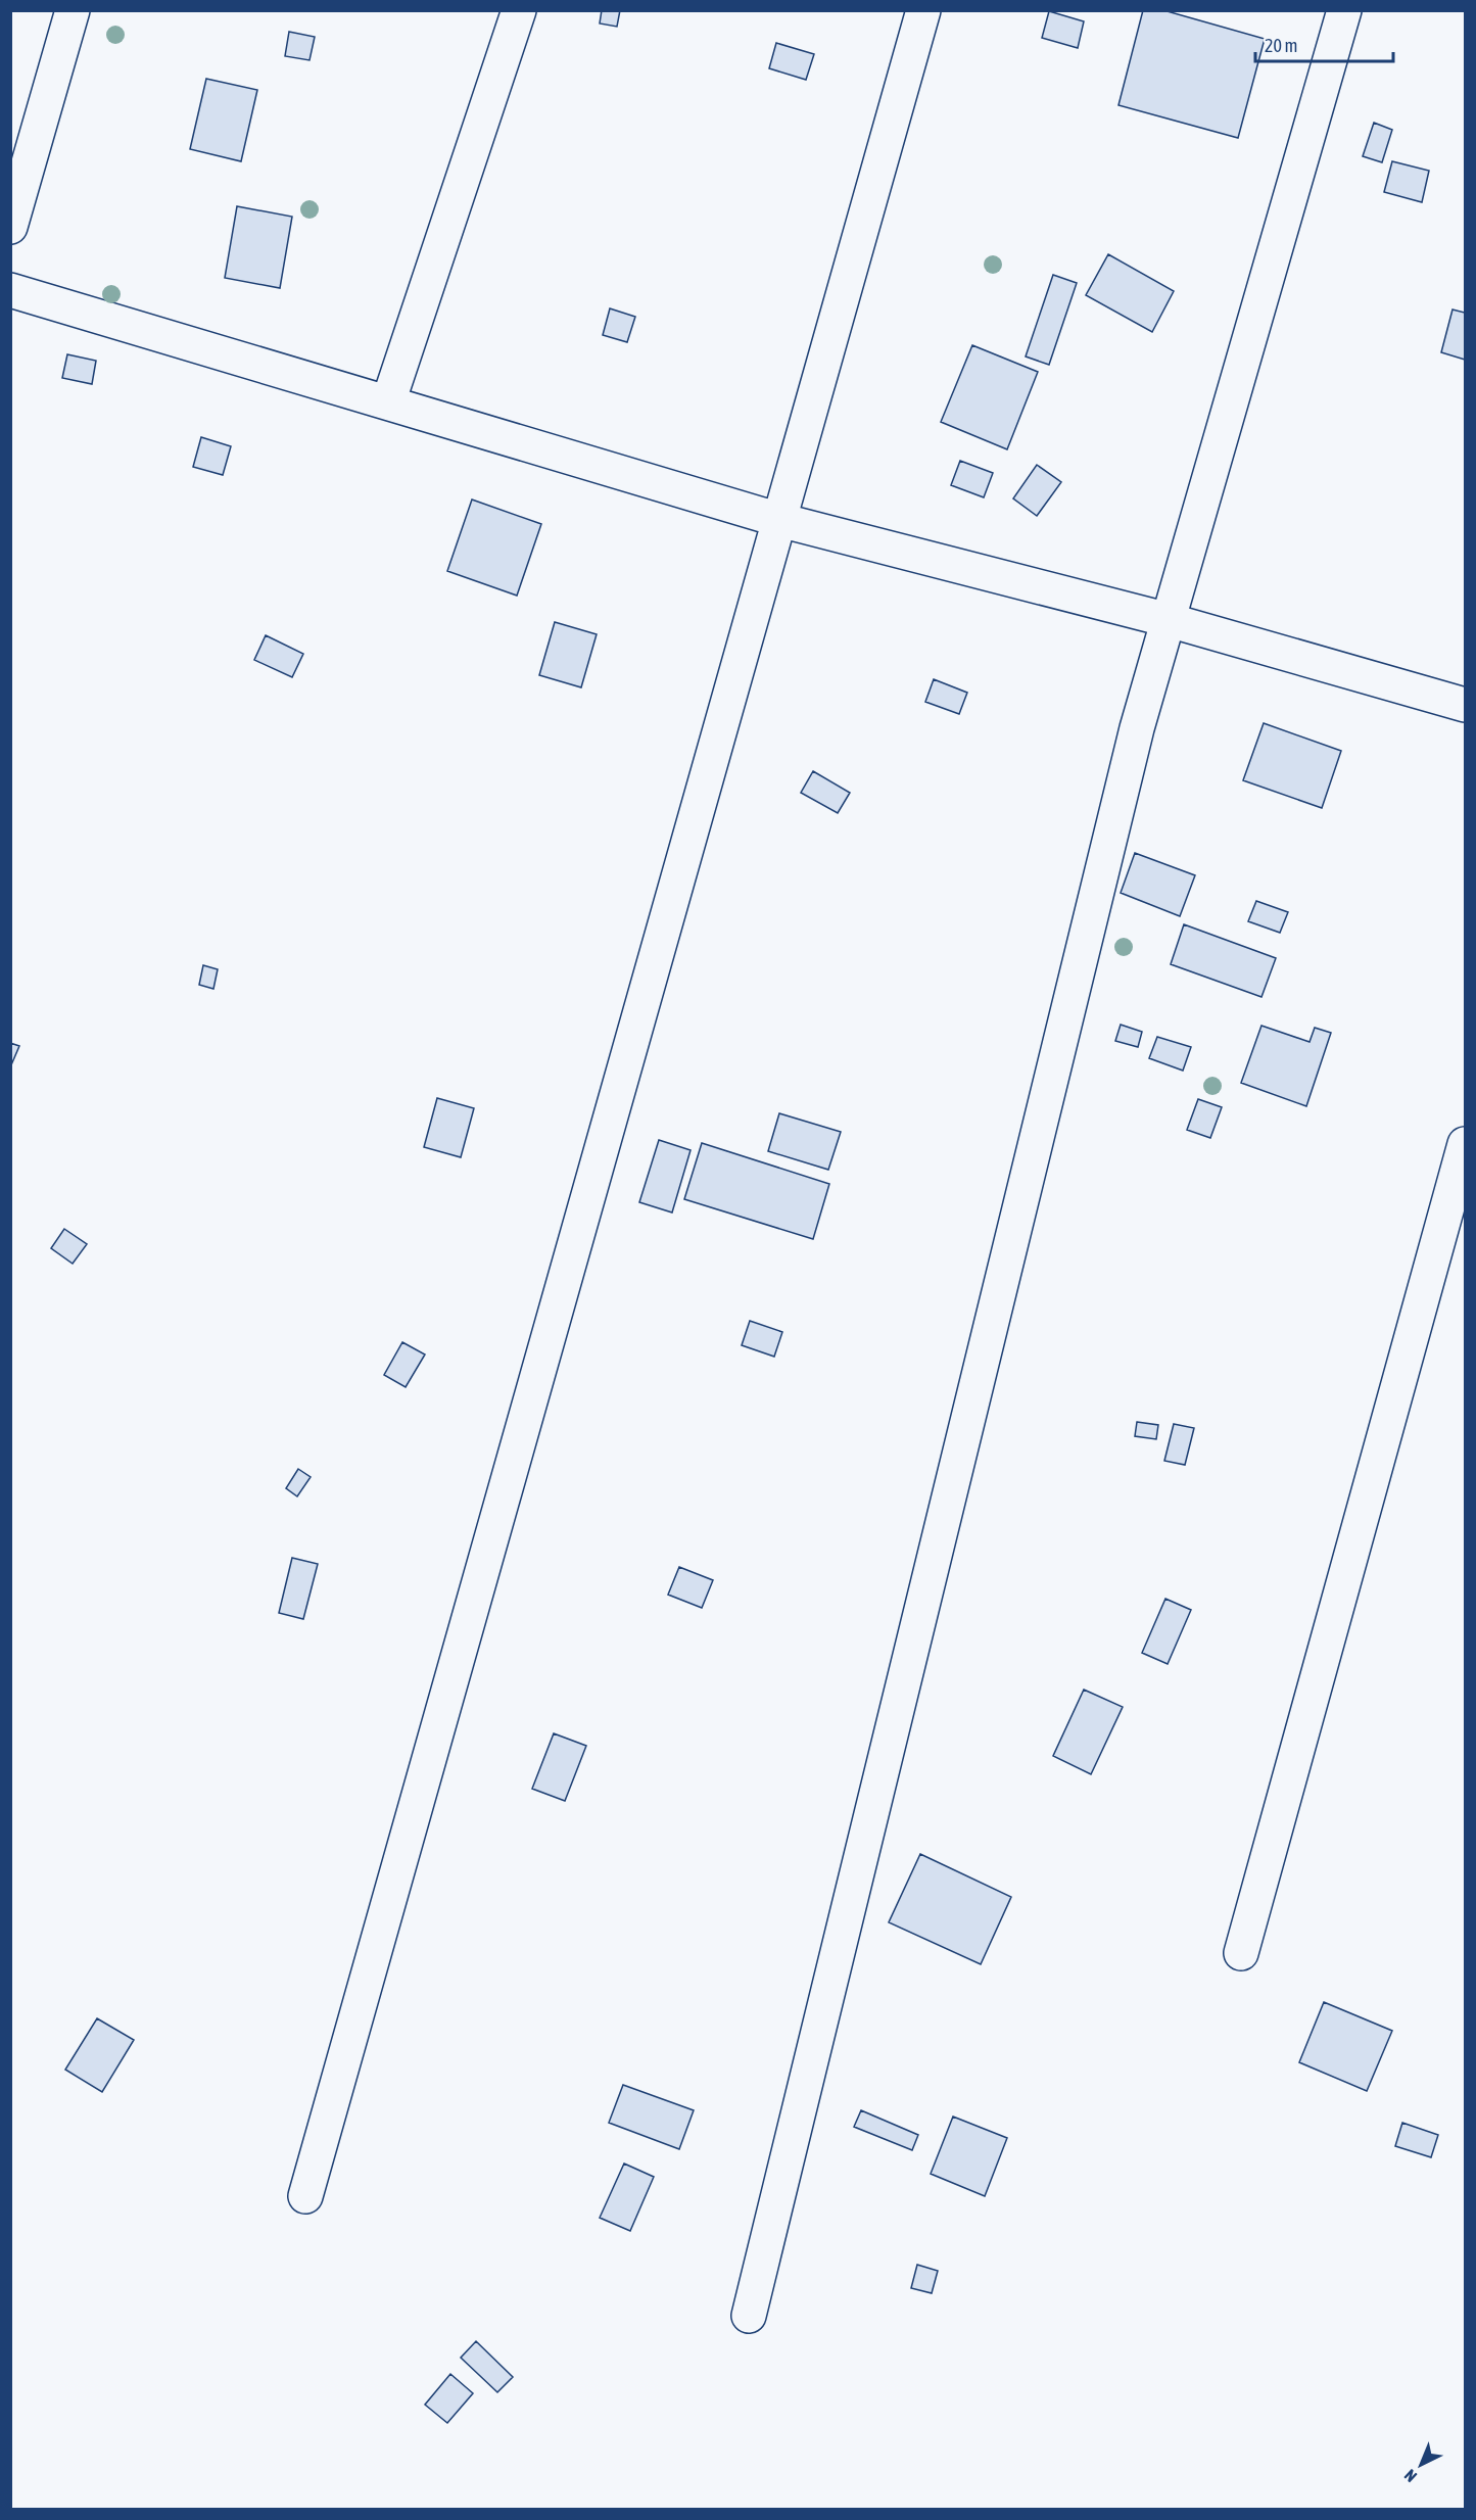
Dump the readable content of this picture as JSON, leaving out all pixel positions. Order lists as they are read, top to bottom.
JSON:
{
  "scale_bar": "20 m",
  "north": "bottom left"
}
